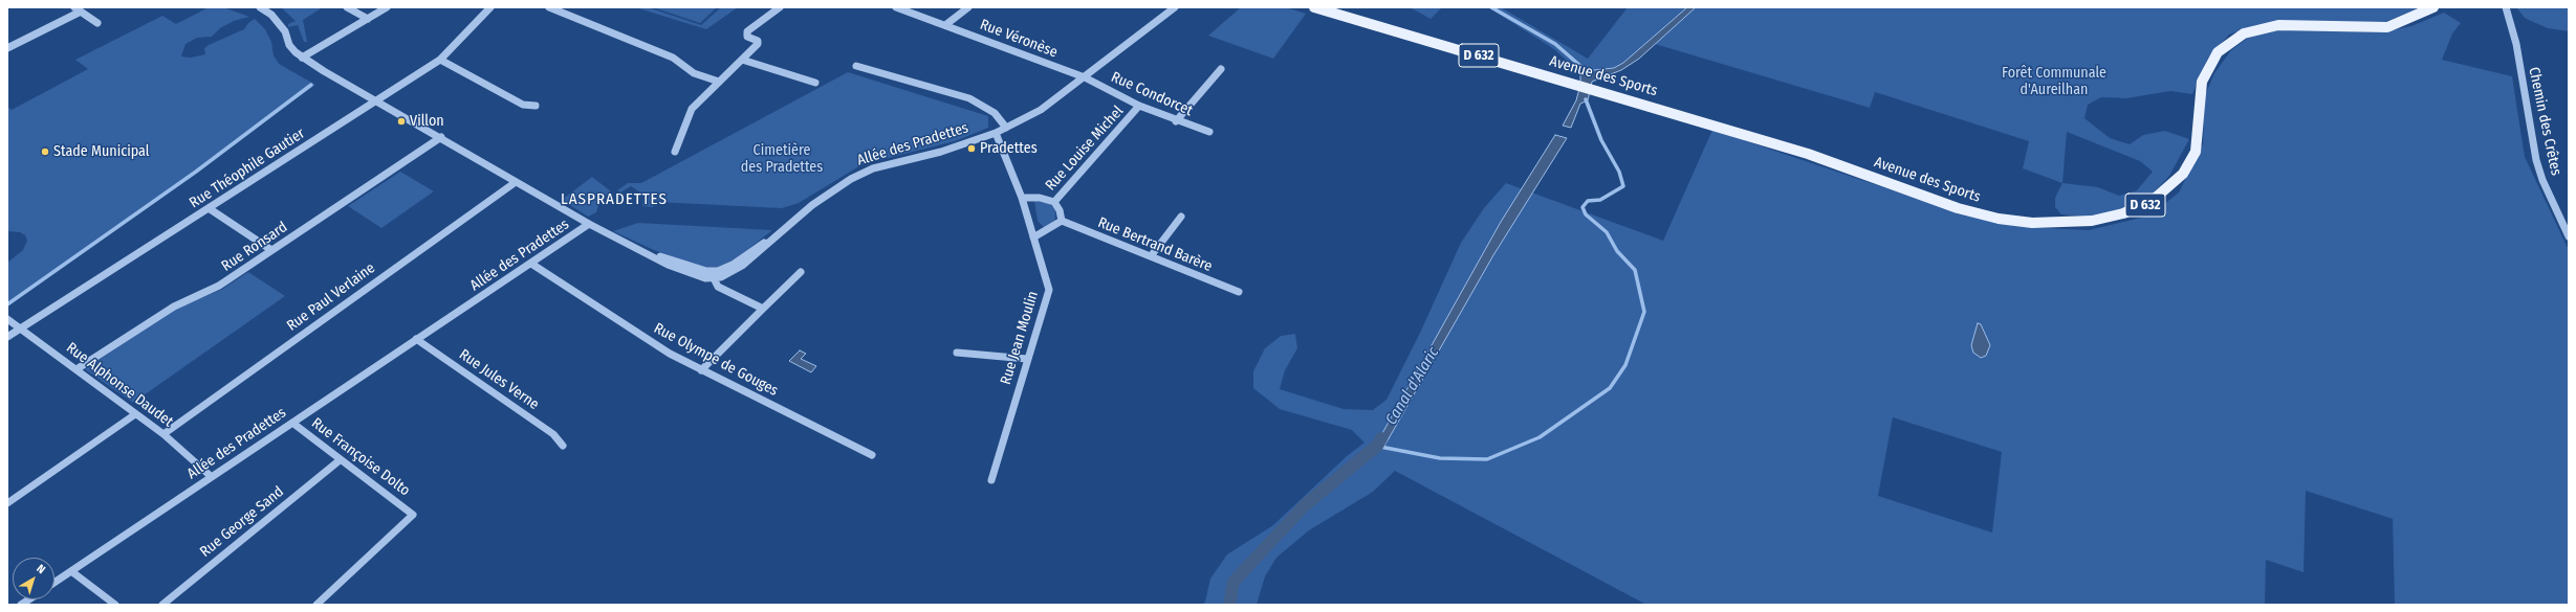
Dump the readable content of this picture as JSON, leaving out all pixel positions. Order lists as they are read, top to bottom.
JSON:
{
  "streets": {
    "main road": ["D 632", "Avenue des Sports"],
    "street": [
      "Rue Véronèse",
      "Rue Condorcet",
      "Chemin des Crêtes",
      "Allée des Pradettes",
      "Rue Louise Michel",
      "Rue Théophile Gautier",
      "Rue Bertrand Barère",
      "Rue Ronsard",
      "Rue Paul Verlaine",
      "Rue Jean Moulin",
      "Rue Olympe de Gouges",
      "Rue Jules Verne",
      "Rue Alphonse Daudet",
      "Rue Françoise Dolto",
      "Rue George Sand"
    ]
  },
  "crossings": [
    ["Rue Véronèse", "Rue Condorcet"],
    ["Rue Véronèse", "Allée des Pradettes"],
    ["Rue Condorcet", "Allée des Pradettes"],
    ["Rue Condorcet", "Rue Louise Michel"],
    ["Allée des Pradettes", "Rue Jean Moulin"],
    ["Allée des Pradettes", "Rue Olympe de Gouges"],
    ["Allée des Pradettes", "Rue Jules Verne"],
    ["Allée des Pradettes", "Rue Alphonse Daudet"],
    ["Allée des Pradettes", "Rue Françoise Dolto"],
    ["Rue Louise Michel", "Rue Jean Moulin"],
    ["Rue Théophile Gautier", "Rue Alphonse Daudet"],
    ["Rue Ronsard", "Rue Alphonse Daudet"],
    ["Rue Paul Verlaine", "Rue Alphonse Daudet"],
    ["Rue Françoise Dolto", "Rue George Sand"]
  ],
  "districts": ["LASPRADETTES"],
  "water": ["Canal d'Alaric"],
  "parks": ["Forêt Communale d'Aureilhan", "Cimetière des Pradettes"],
  "places": ["Villon", "Pradettes", "Stade Municipal"],
  "north": "top right"
}
